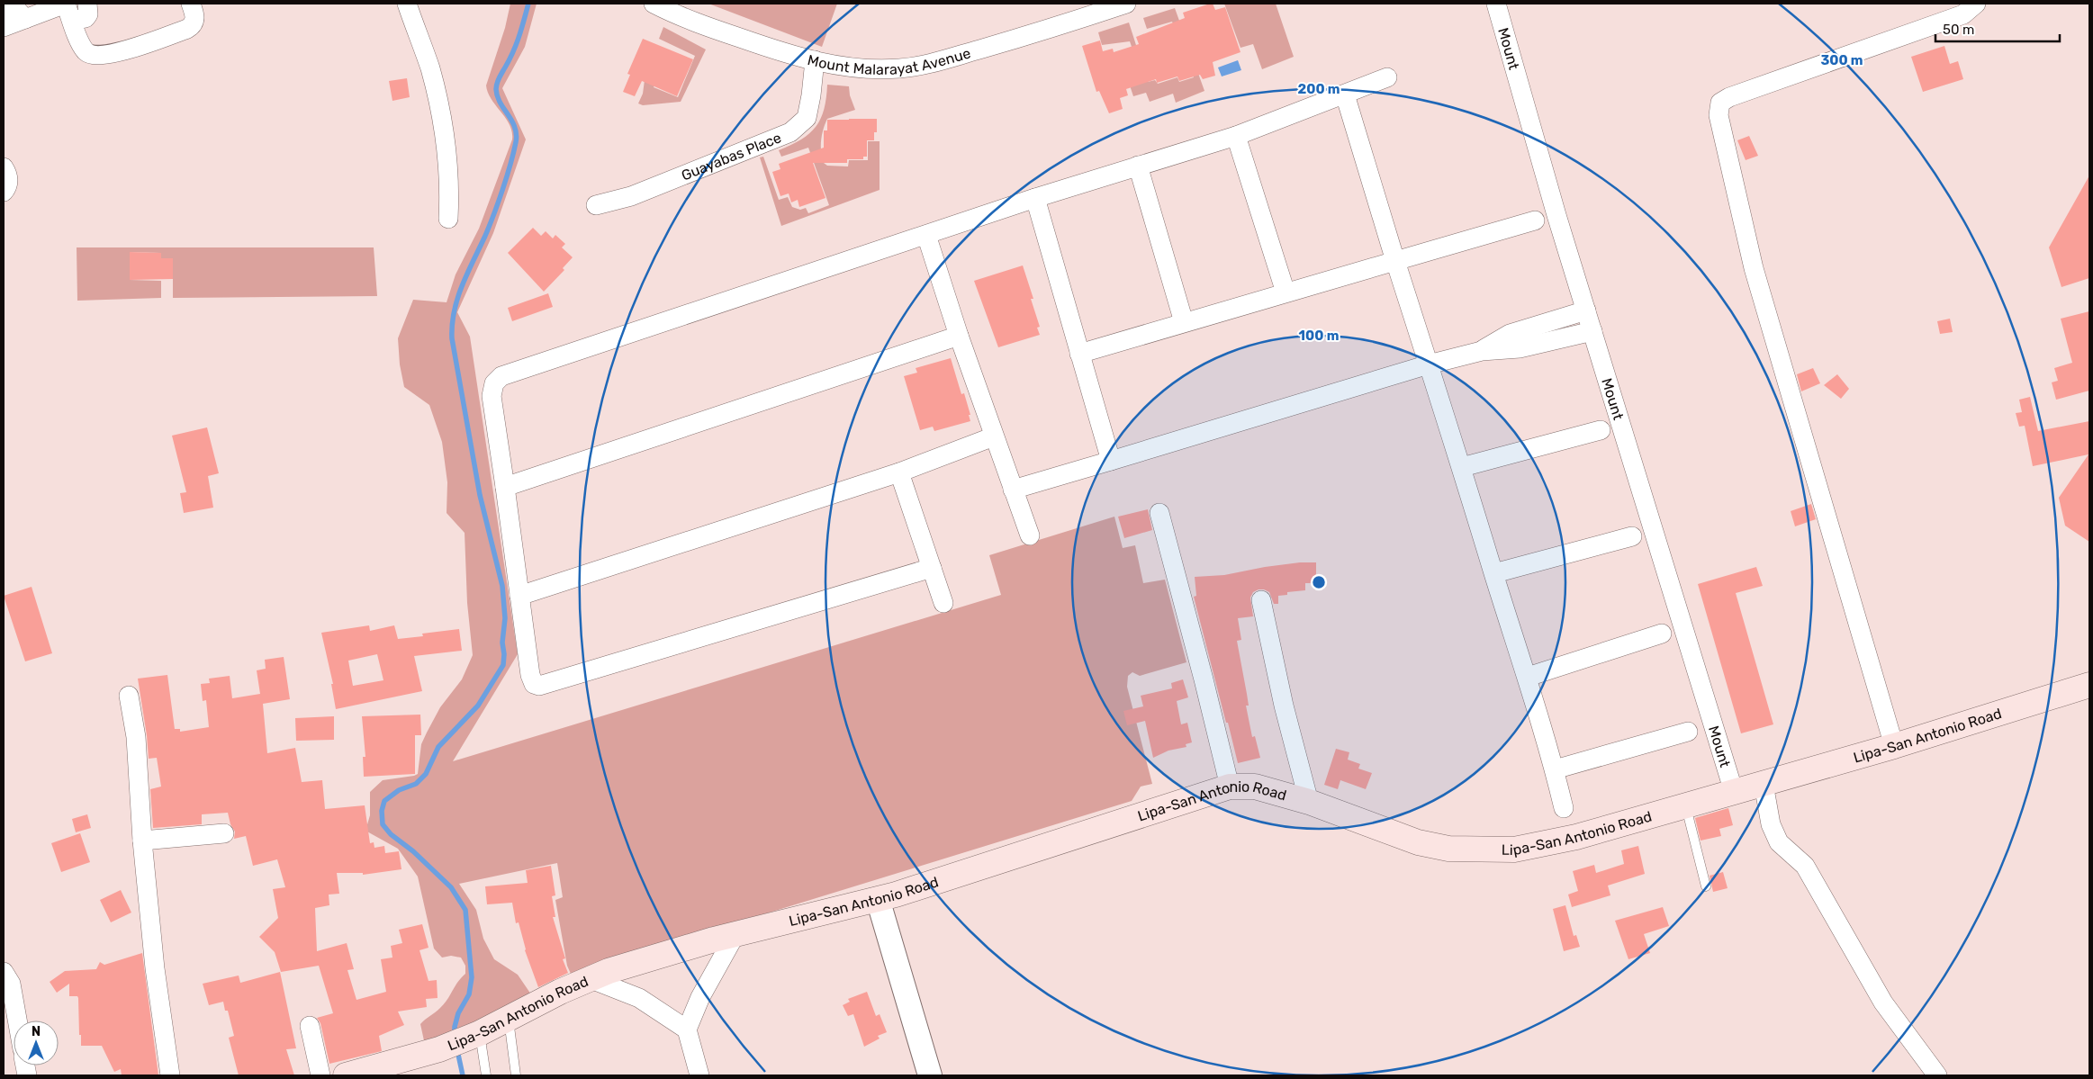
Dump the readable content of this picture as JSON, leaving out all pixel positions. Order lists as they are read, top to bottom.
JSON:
{
  "streets": {
    "main road": ["Lipa-San Antonio Road"],
    "street": ["Mount", "Mount Malarayat Avenue", "Guayabas Place"]
  },
  "crossings": [
    ["Mount", "Lipa-San Antonio Road"],
    ["Mount Malarayat Avenue", "Guayabas Place"]
  ],
  "scale_bar": "50 m",
  "north": "top",
  "rings": ["300 m", "200 m", "100 m"]
}
